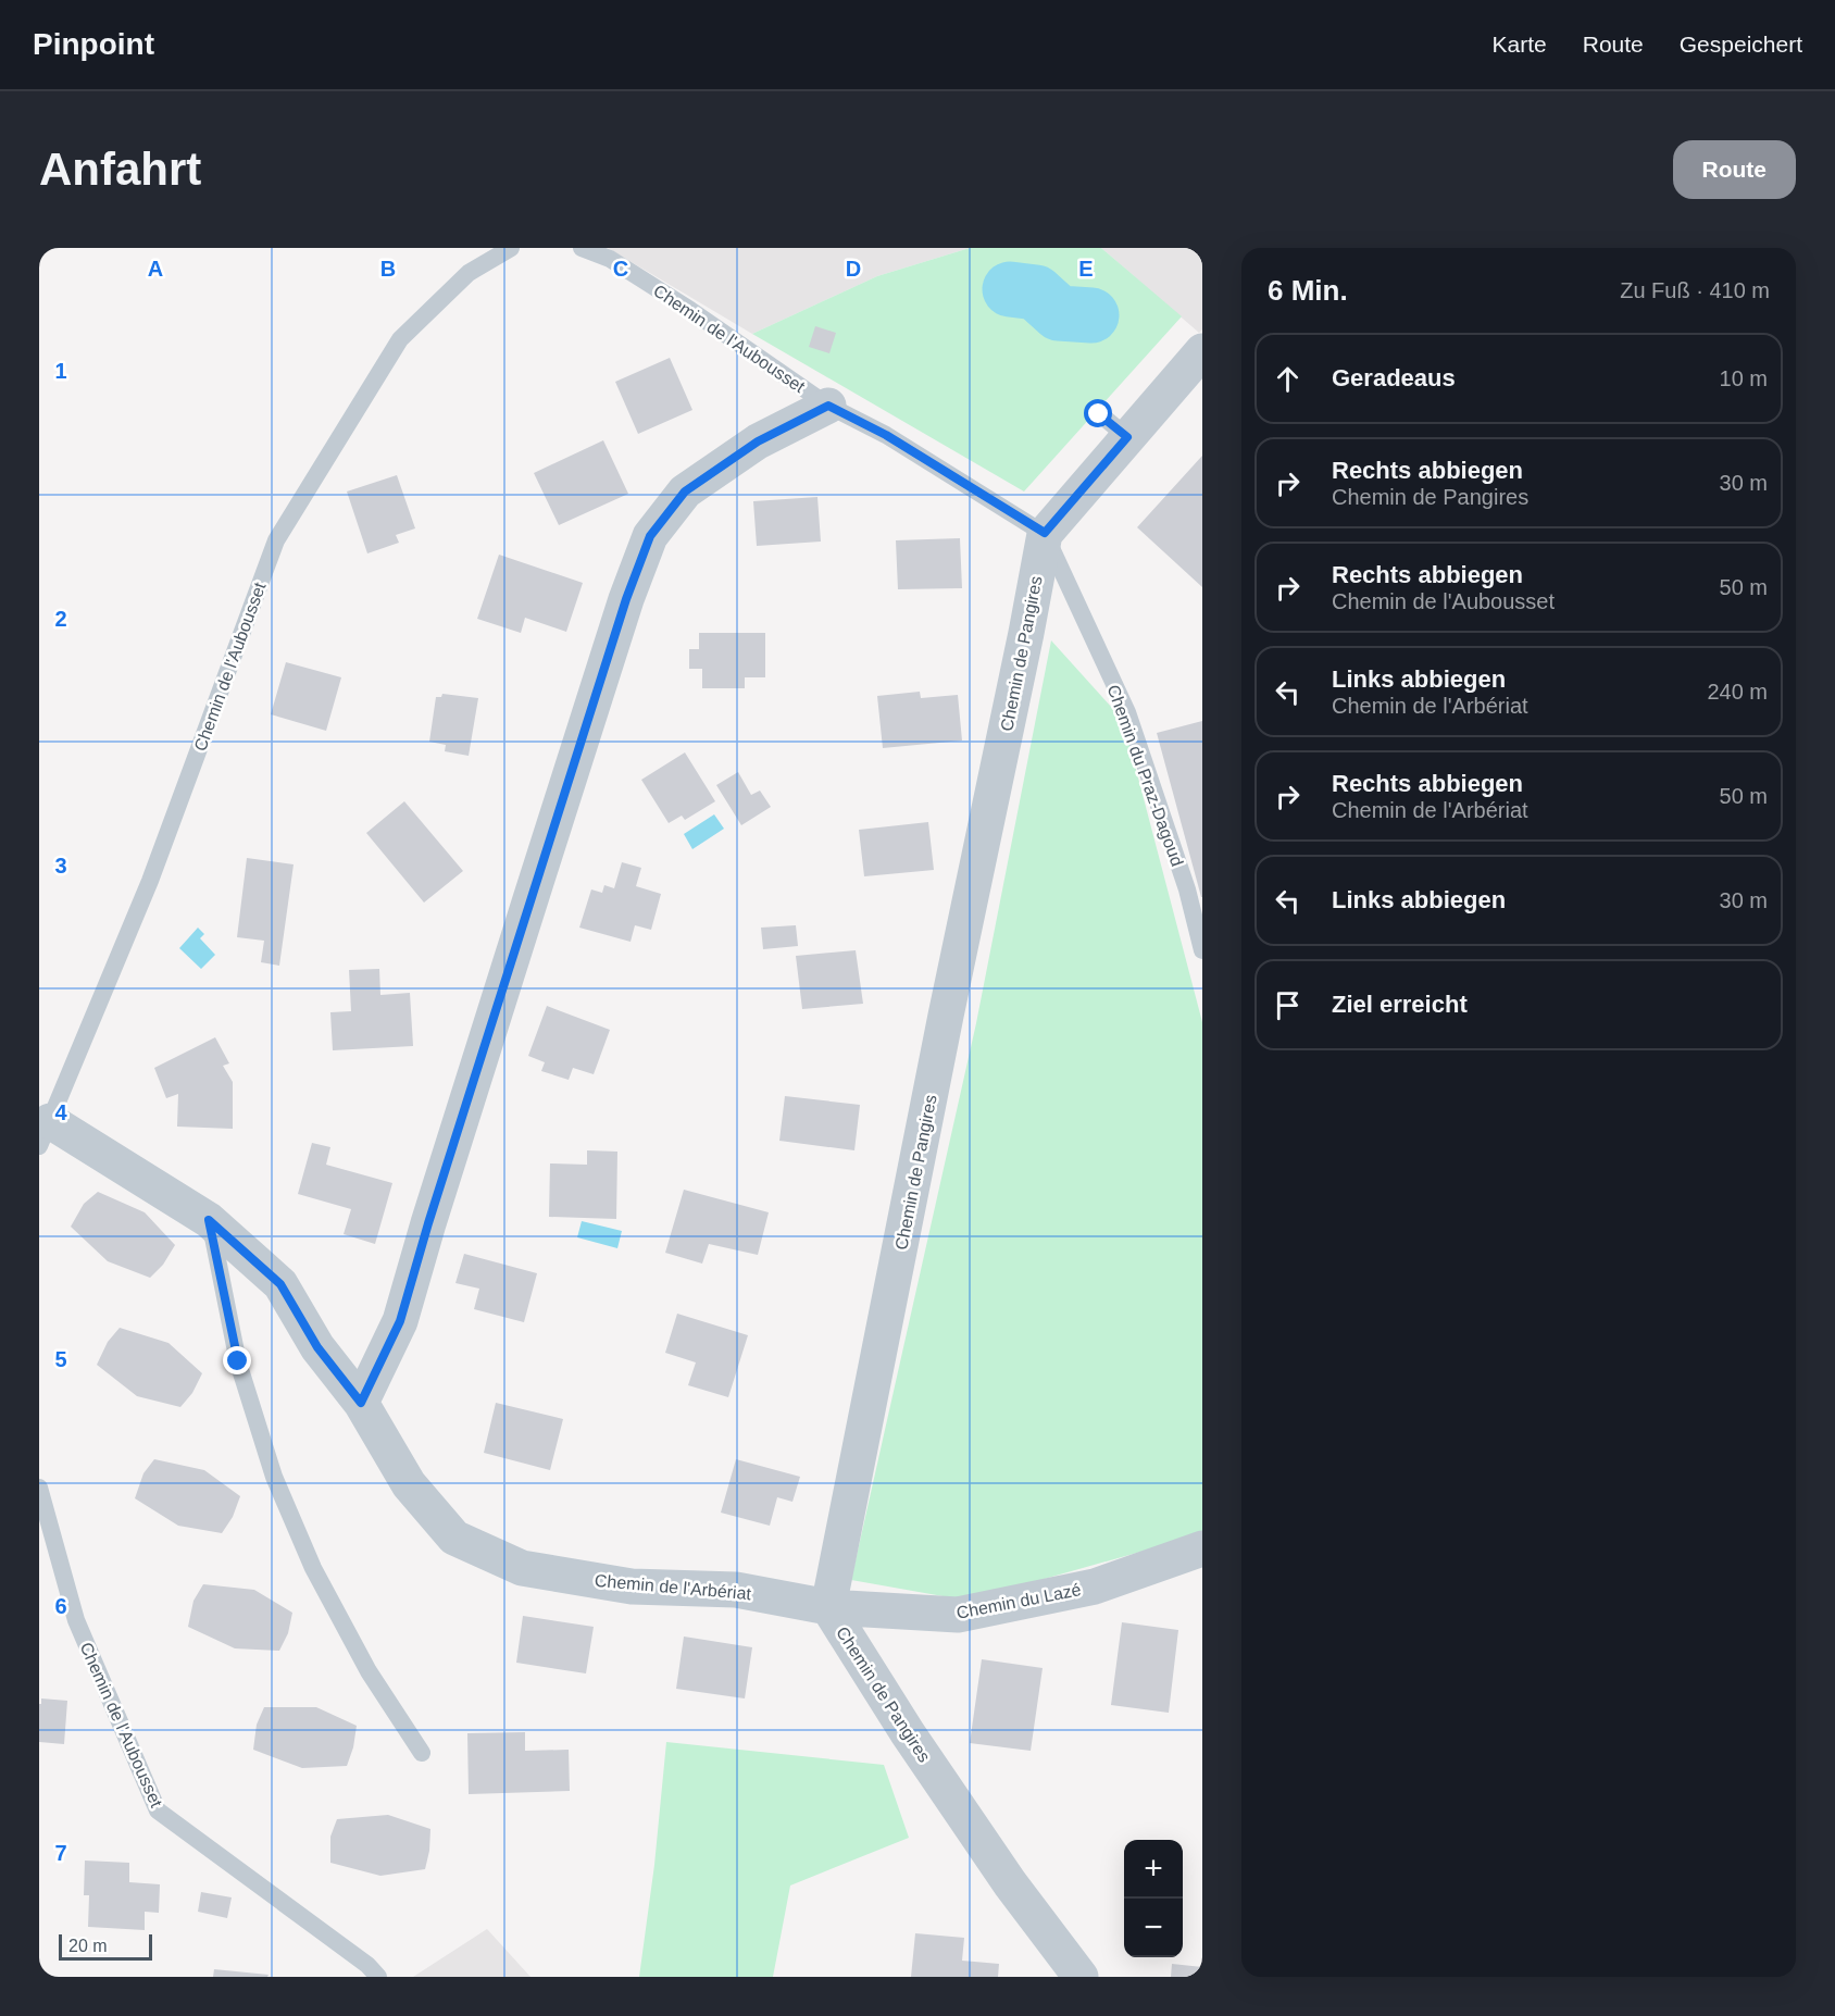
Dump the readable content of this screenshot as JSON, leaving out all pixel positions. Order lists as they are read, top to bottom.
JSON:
{
  "streets": {
    "street": ["Chemin de Pangires", "Chemin de l'Arbériat", "Chemin du Lazé"],
    "lane": ["Chemin de l'Aubousset", "Chemin du Praz-Dagoud"]
  },
  "crossings": [
    ["Chemin de l'Aubousset", "Chemin de Pangires"],
    ["Chemin de l'Aubousset", "Chemin du Praz-Dagoud"],
    ["Chemin de l'Aubousset", "Chemin de l'Arbériat"],
    ["Chemin de Pangires", "Chemin du Praz-Dagoud"],
    ["Chemin de Pangires", "Chemin de l'Arbériat"],
    ["Chemin de Pangires", "Chemin du Lazé"],
    ["Chemin de l'Arbériat", "Chemin du Lazé"]
  ],
  "scale_bar": "20 m",
  "page": {
    "header": "Pinpoint",
    "nav": ["Karte", "Route", "Gespeichert"],
    "buttons": "Route",
    "title": "Anfahrt",
    "heading": ["6 Min.", "Zu Fuß · 410 m"],
    "list": [
      ["Geradeaus", "10 m"],
      ["Rechts abbiegen", "Chemin de Pangires", "30 m"],
      ["Rechts abbiegen", "Chemin de l'Aubousset", "50 m"],
      ["Links abbiegen", "Chemin de l'Arbériat", "240 m"],
      ["Rechts abbiegen", "Chemin de l'Arbériat", "50 m"],
      ["Links abbiegen", "30 m"],
      "Ziel erreicht"
    ],
    "map_buttons": ["+", "−"],
    "scale": "20 m"
  },
  "grid": {
    "columns": [
      "A",
      "B",
      "C",
      "D",
      "E"
    ],
    "rows": [
      "1",
      "2",
      "3",
      "4",
      "5",
      "6",
      "7"
    ]
  }
}
